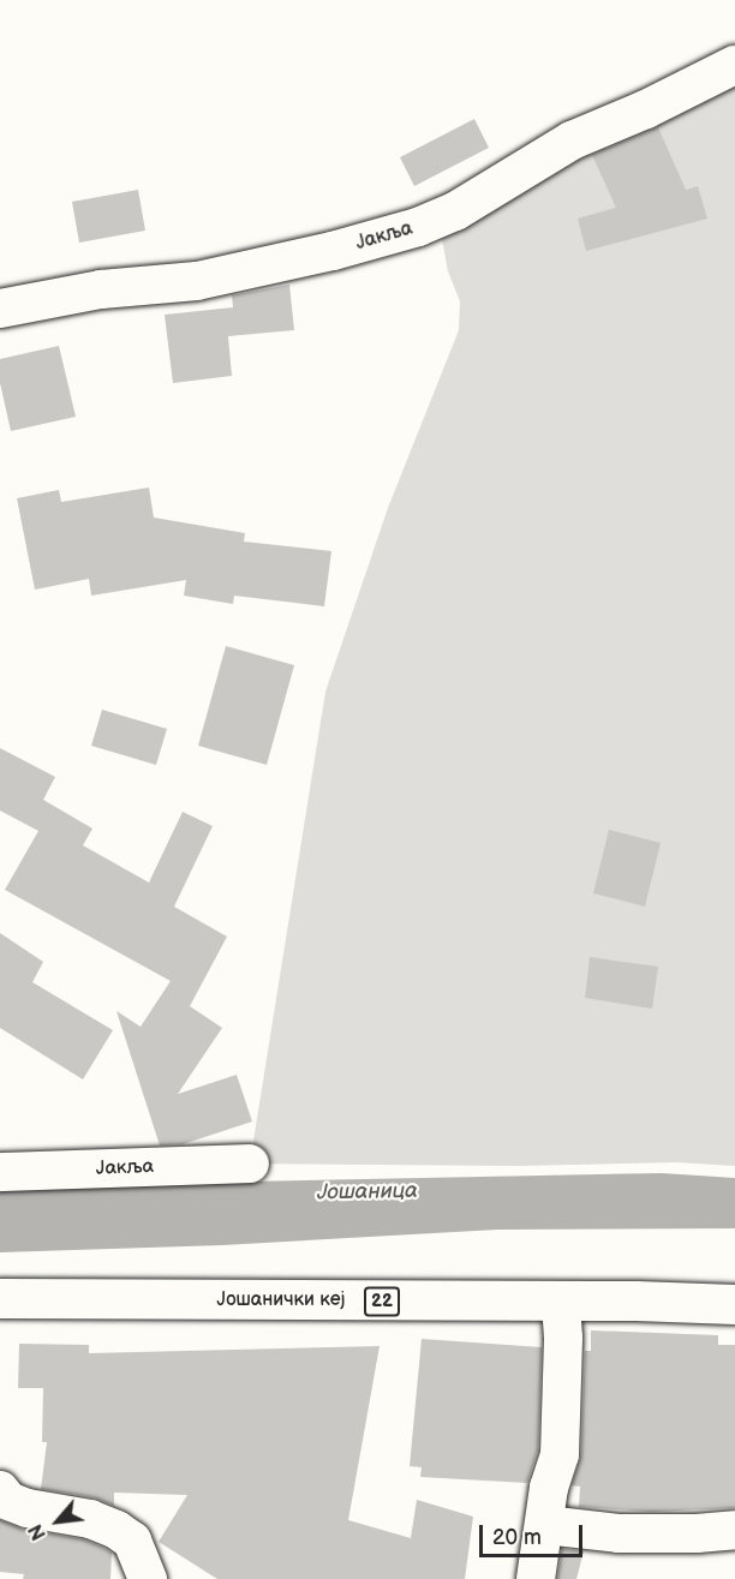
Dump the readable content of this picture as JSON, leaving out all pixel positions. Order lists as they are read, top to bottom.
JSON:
{
  "streets": {
    "main road": ["Јошанички кеј", "22"],
    "street": ["Јакља"]
  },
  "water": ["Јошаница"],
  "scale_bar": "20 m",
  "north": "bottom left"
}
